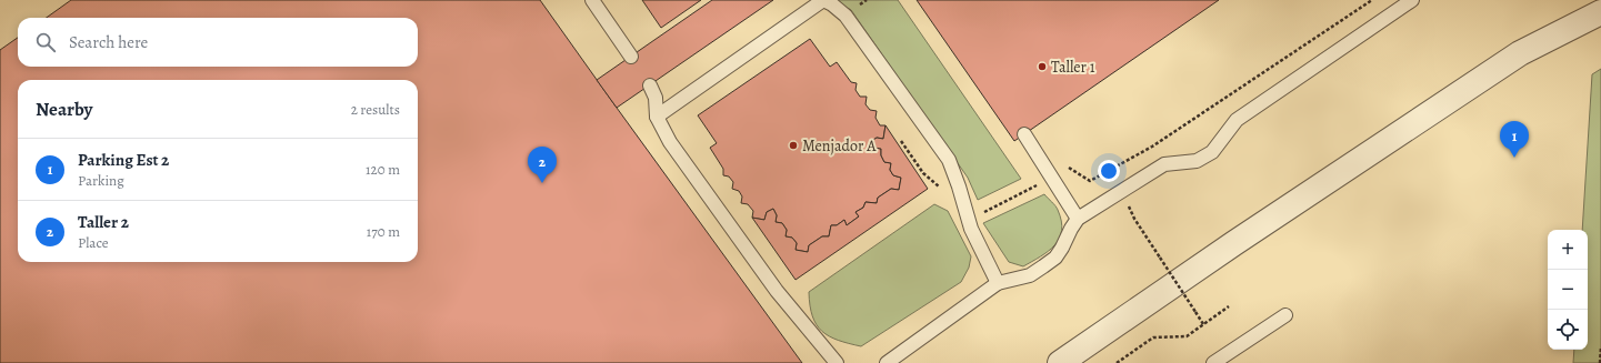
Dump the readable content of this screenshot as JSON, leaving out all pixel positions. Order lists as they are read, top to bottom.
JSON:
{
  "places": ["Taller 1", "Menjador A"],
  "page": {
    "search": "Search here",
    "heading": ["Nearby", "2 results"],
    "pins": ["1", "2"],
    "list": [
      {
        "mark": "1",
        "name": "Parking Est 2",
        "note": "Parking",
        "value": "120 m"
      },
      {
        "mark": "2",
        "name": "Taller 2",
        "note": "Place",
        "value": "170 m"
      }
    ],
    "map_buttons": ["+", "−"]
  }
}
